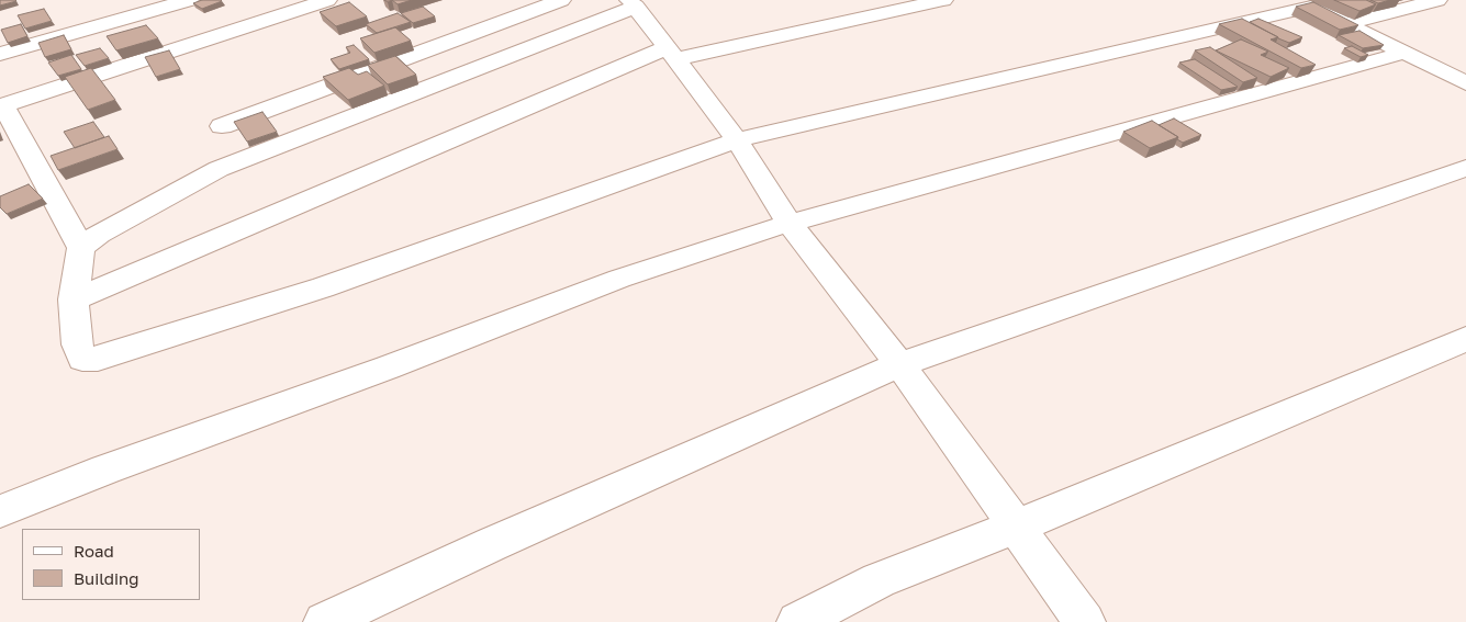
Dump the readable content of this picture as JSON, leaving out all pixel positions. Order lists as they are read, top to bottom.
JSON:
{
  "legend": ["Road", "Building"]
}
